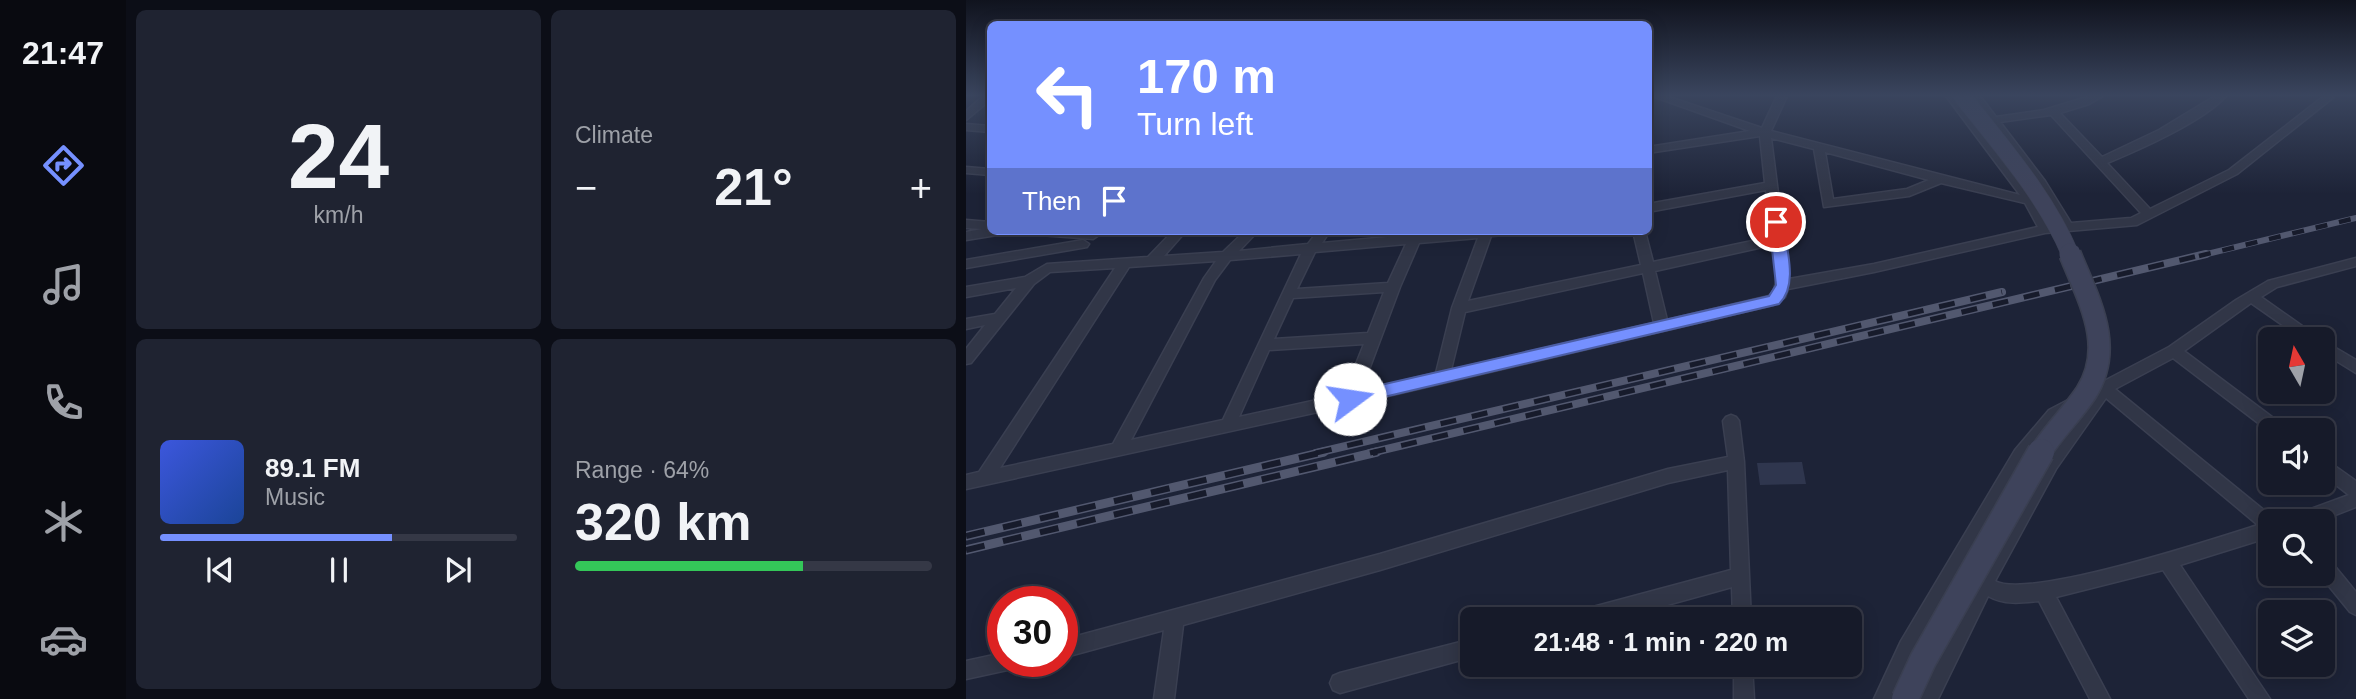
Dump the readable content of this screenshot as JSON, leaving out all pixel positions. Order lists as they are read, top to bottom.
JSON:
{
  "north": "top",
  "page": {
    "tabs": "21:47",
    "tile": [
      ["24", "km/h"],
      "Climate",
      ["Range · 64%", "320 km"]
    ],
    "turn": ["170 m", "Turn left"],
    "heat": ["−", "21°", "+"],
    "then": "Then",
    "song": ["89.1 FM", "Music"],
    "limit": "30",
    "trip": "21:48 · 1 min · 220 m"
  }
}
